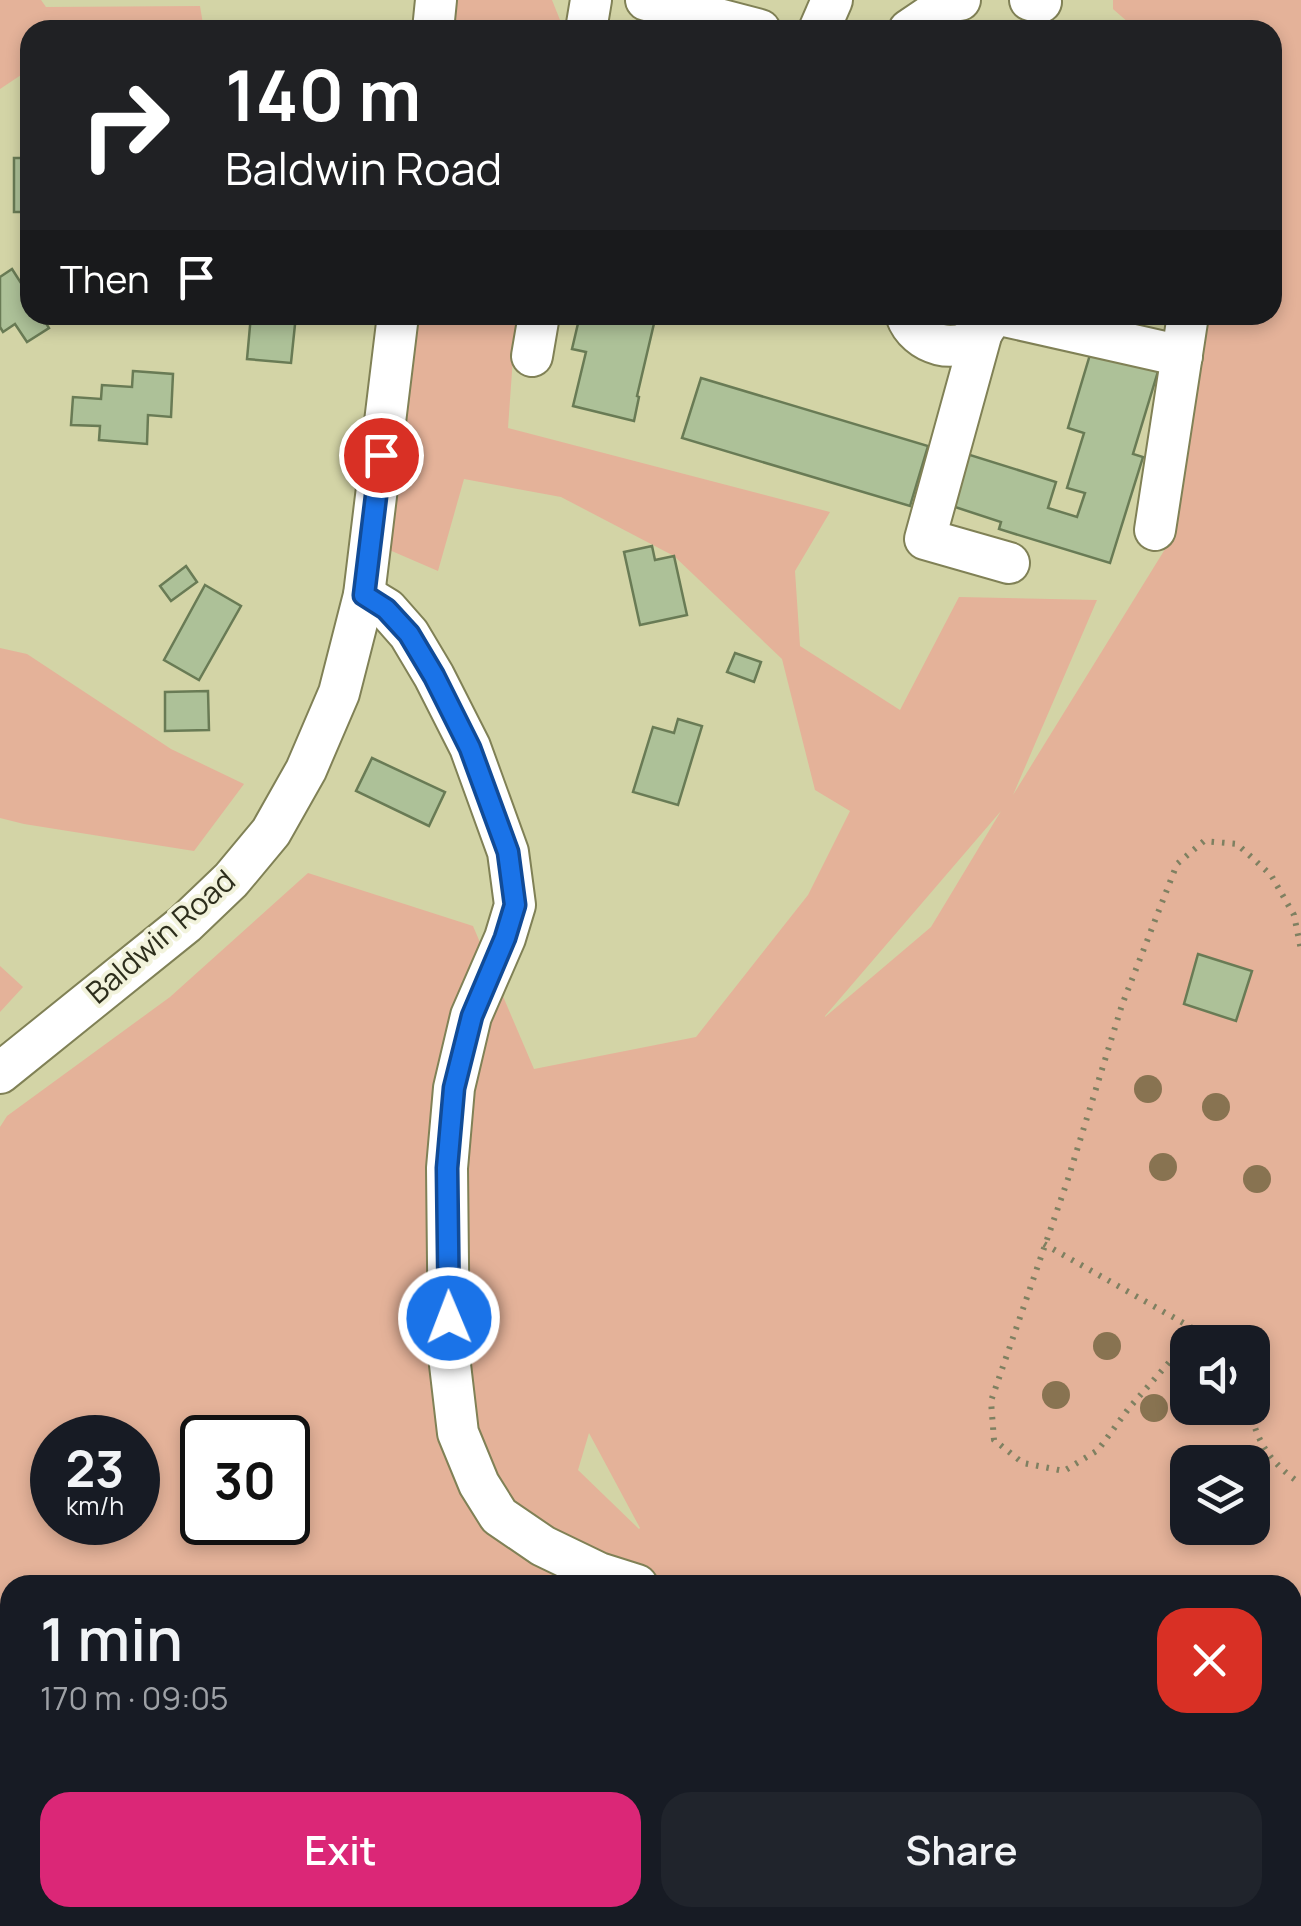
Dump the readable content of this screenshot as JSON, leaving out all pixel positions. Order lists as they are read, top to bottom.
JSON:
{
  "streets": {
    "street": ["Baldwin Road"]
  },
  "page": {
    "turn": ["140 m", "Baldwin Road"],
    "then": "Then",
    "speed": "23 km/h",
    "limit": "30",
    "heading": ["1 min", "170 m · 09:05"],
    "buttons": ["Exit", "Share"]
  }
}
